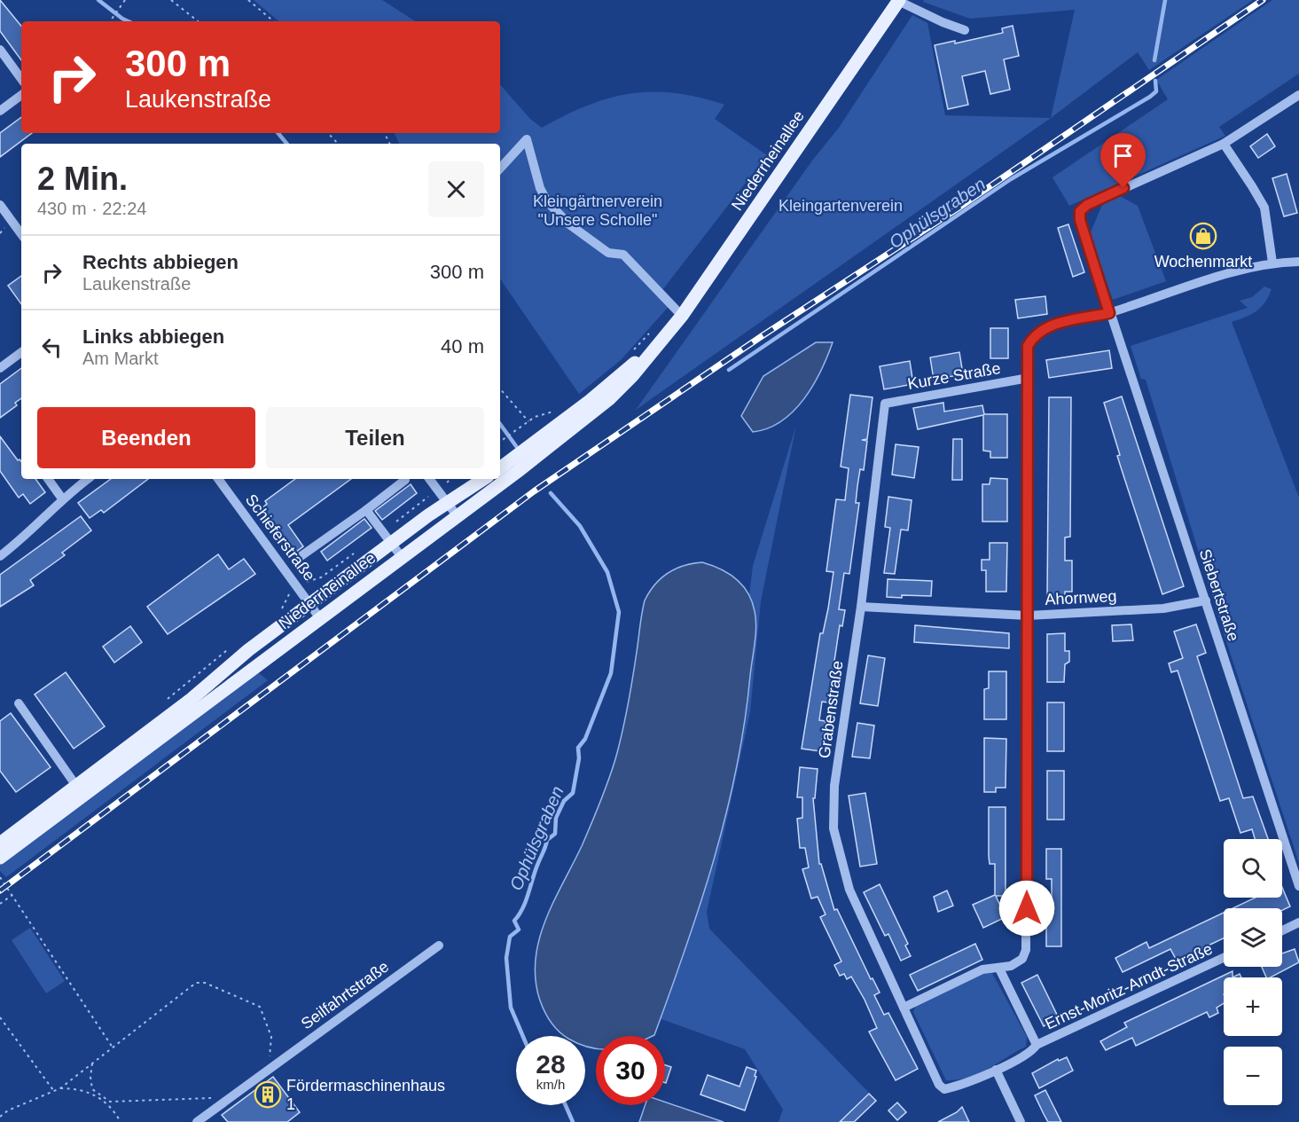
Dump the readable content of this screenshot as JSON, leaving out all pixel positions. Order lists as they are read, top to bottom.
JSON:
{
  "streets": {
    "main road": ["Niederrheinallee"],
    "street": [
      "Kurze Straße",
      "Schieferstraße",
      "Siebertstraße",
      "Ahornweg",
      "Grabenstraße",
      "Ernst-Moritz-Arndt-Straße",
      "Seilfahrtstraße"
    ]
  },
  "crossings": [
    ["Niederrheinallee", "Schieferstraße"],
    ["Kurze Straße", "Grabenstraße"],
    ["Siebertstraße", "Ahornweg"],
    ["Ahornweg", "Grabenstraße"],
    ["Grabenstraße", "Ernst-Moritz-Arndt-Straße"]
  ],
  "water": ["Ophülsgraben"],
  "parks": ["Kleingärtnerverein \"Unsere Scholle\"", "Kleingartenverein"],
  "places": {
    "shop": ["Wochenmarkt"],
    "building": ["Fördermaschinenhaus 1"]
  },
  "page": {
    "turn": ["300 m", "Laukenstraße"],
    "heading": ["2 Min.", "430 m · 22:24"],
    "list": [
      {
        "name": "Rechts abbiegen",
        "note": "Laukenstraße",
        "value": "300 m"
      },
      {
        "name": "Links abbiegen",
        "note": "Am Markt",
        "value": "40 m"
      }
    ],
    "buttons": ["Beenden", "Teilen"],
    "map_buttons": ["+", "−"],
    "speed": "28 km/h",
    "limit": "30"
  }
}
